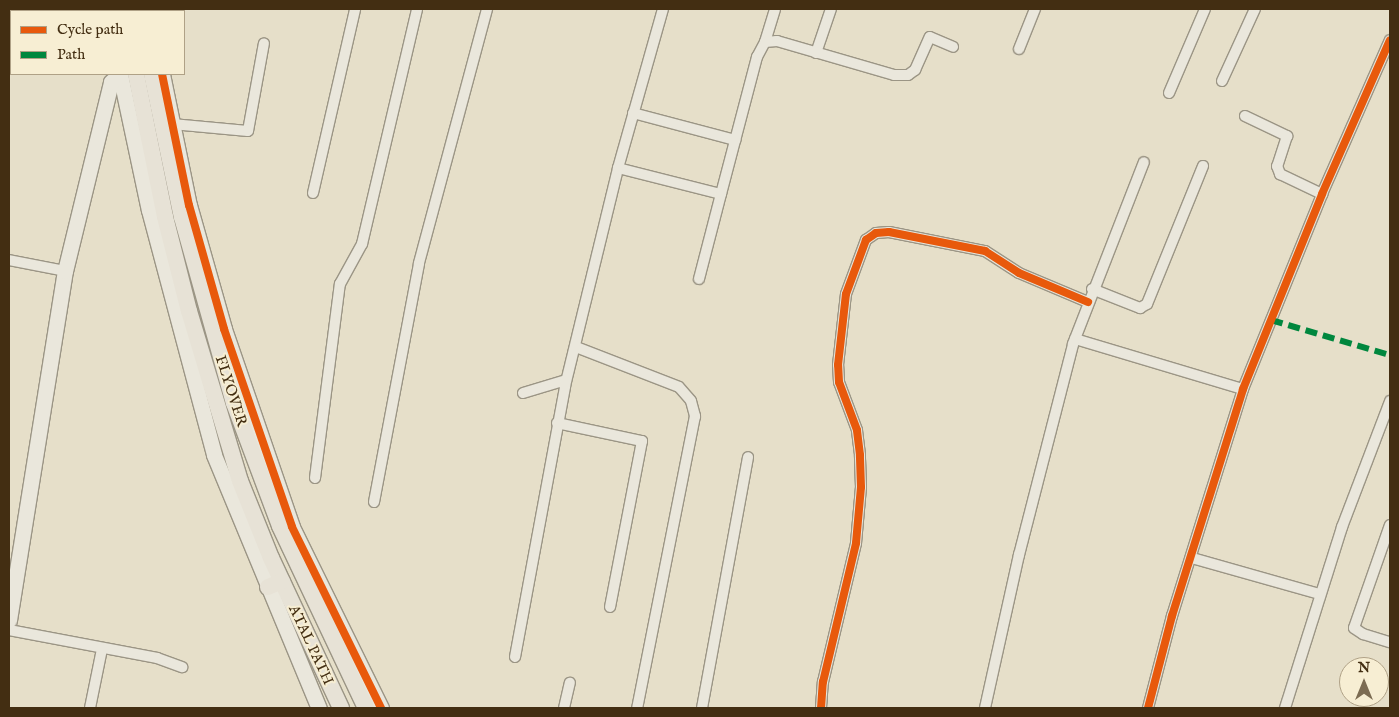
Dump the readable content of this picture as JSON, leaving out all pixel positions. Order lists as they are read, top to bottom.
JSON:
{
  "streets": {
    "main road": ["FLYOVER", "ATAL PATH"]
  },
  "crossings": [
    ["FLYOVER", "ATAL PATH"]
  ],
  "legend": ["Cycle path", "Path"],
  "north": "top"
}
